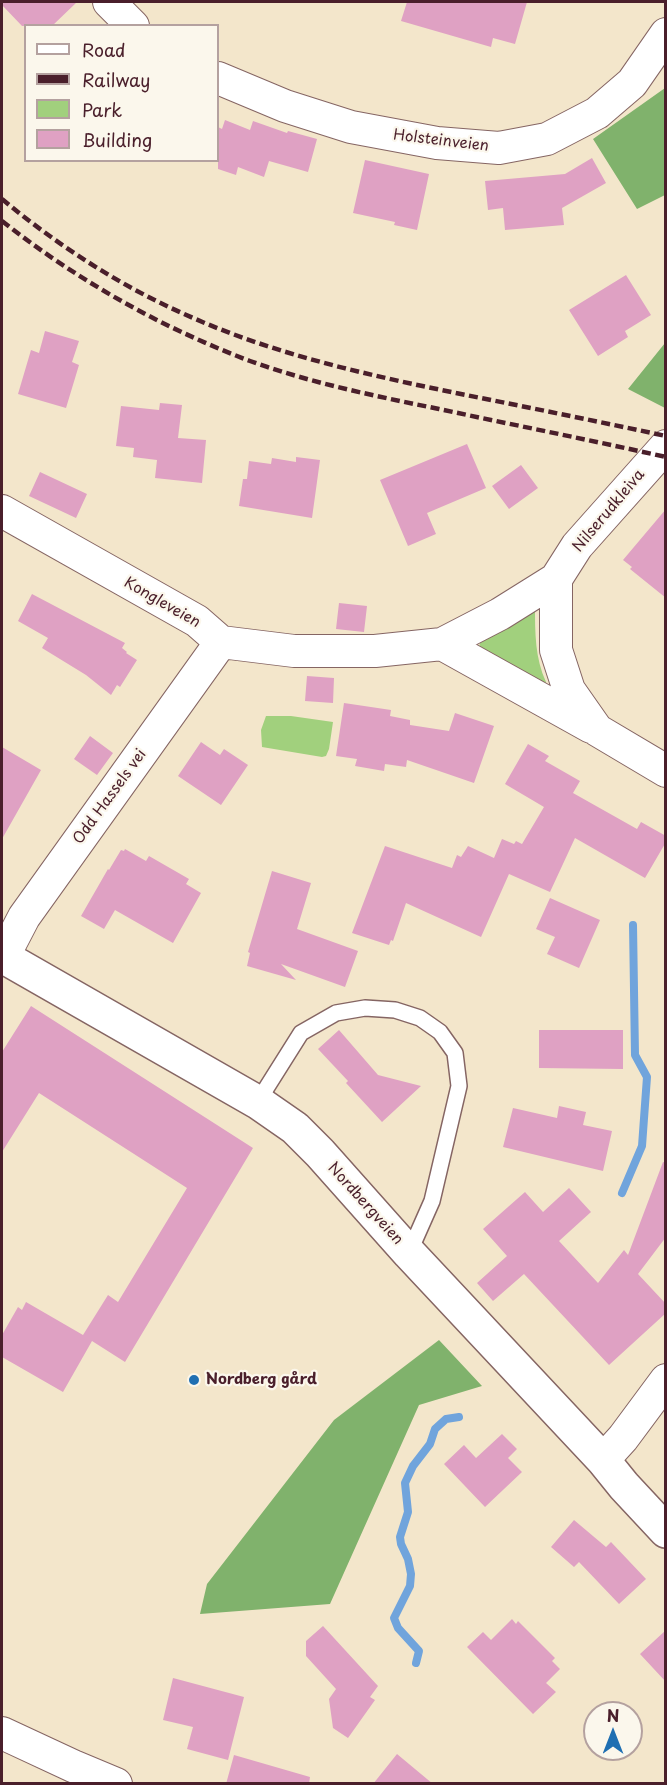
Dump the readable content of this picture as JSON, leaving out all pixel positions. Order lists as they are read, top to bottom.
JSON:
{
  "streets": {
    "street": [
      "Holsteinveien",
      "Nilserudkleiva",
      "Kongleveien",
      "Odd Hassels vei",
      "Nordbergveien"
    ]
  },
  "crossings": [
    ["Kongleveien", "Odd Hassels vei"],
    ["Odd Hassels vei", "Nordbergveien"]
  ],
  "places": ["Nordberg gård"],
  "legend": [
    "Road",
    "Railway",
    "Park",
    "Building"
  ],
  "north": "top"
}
